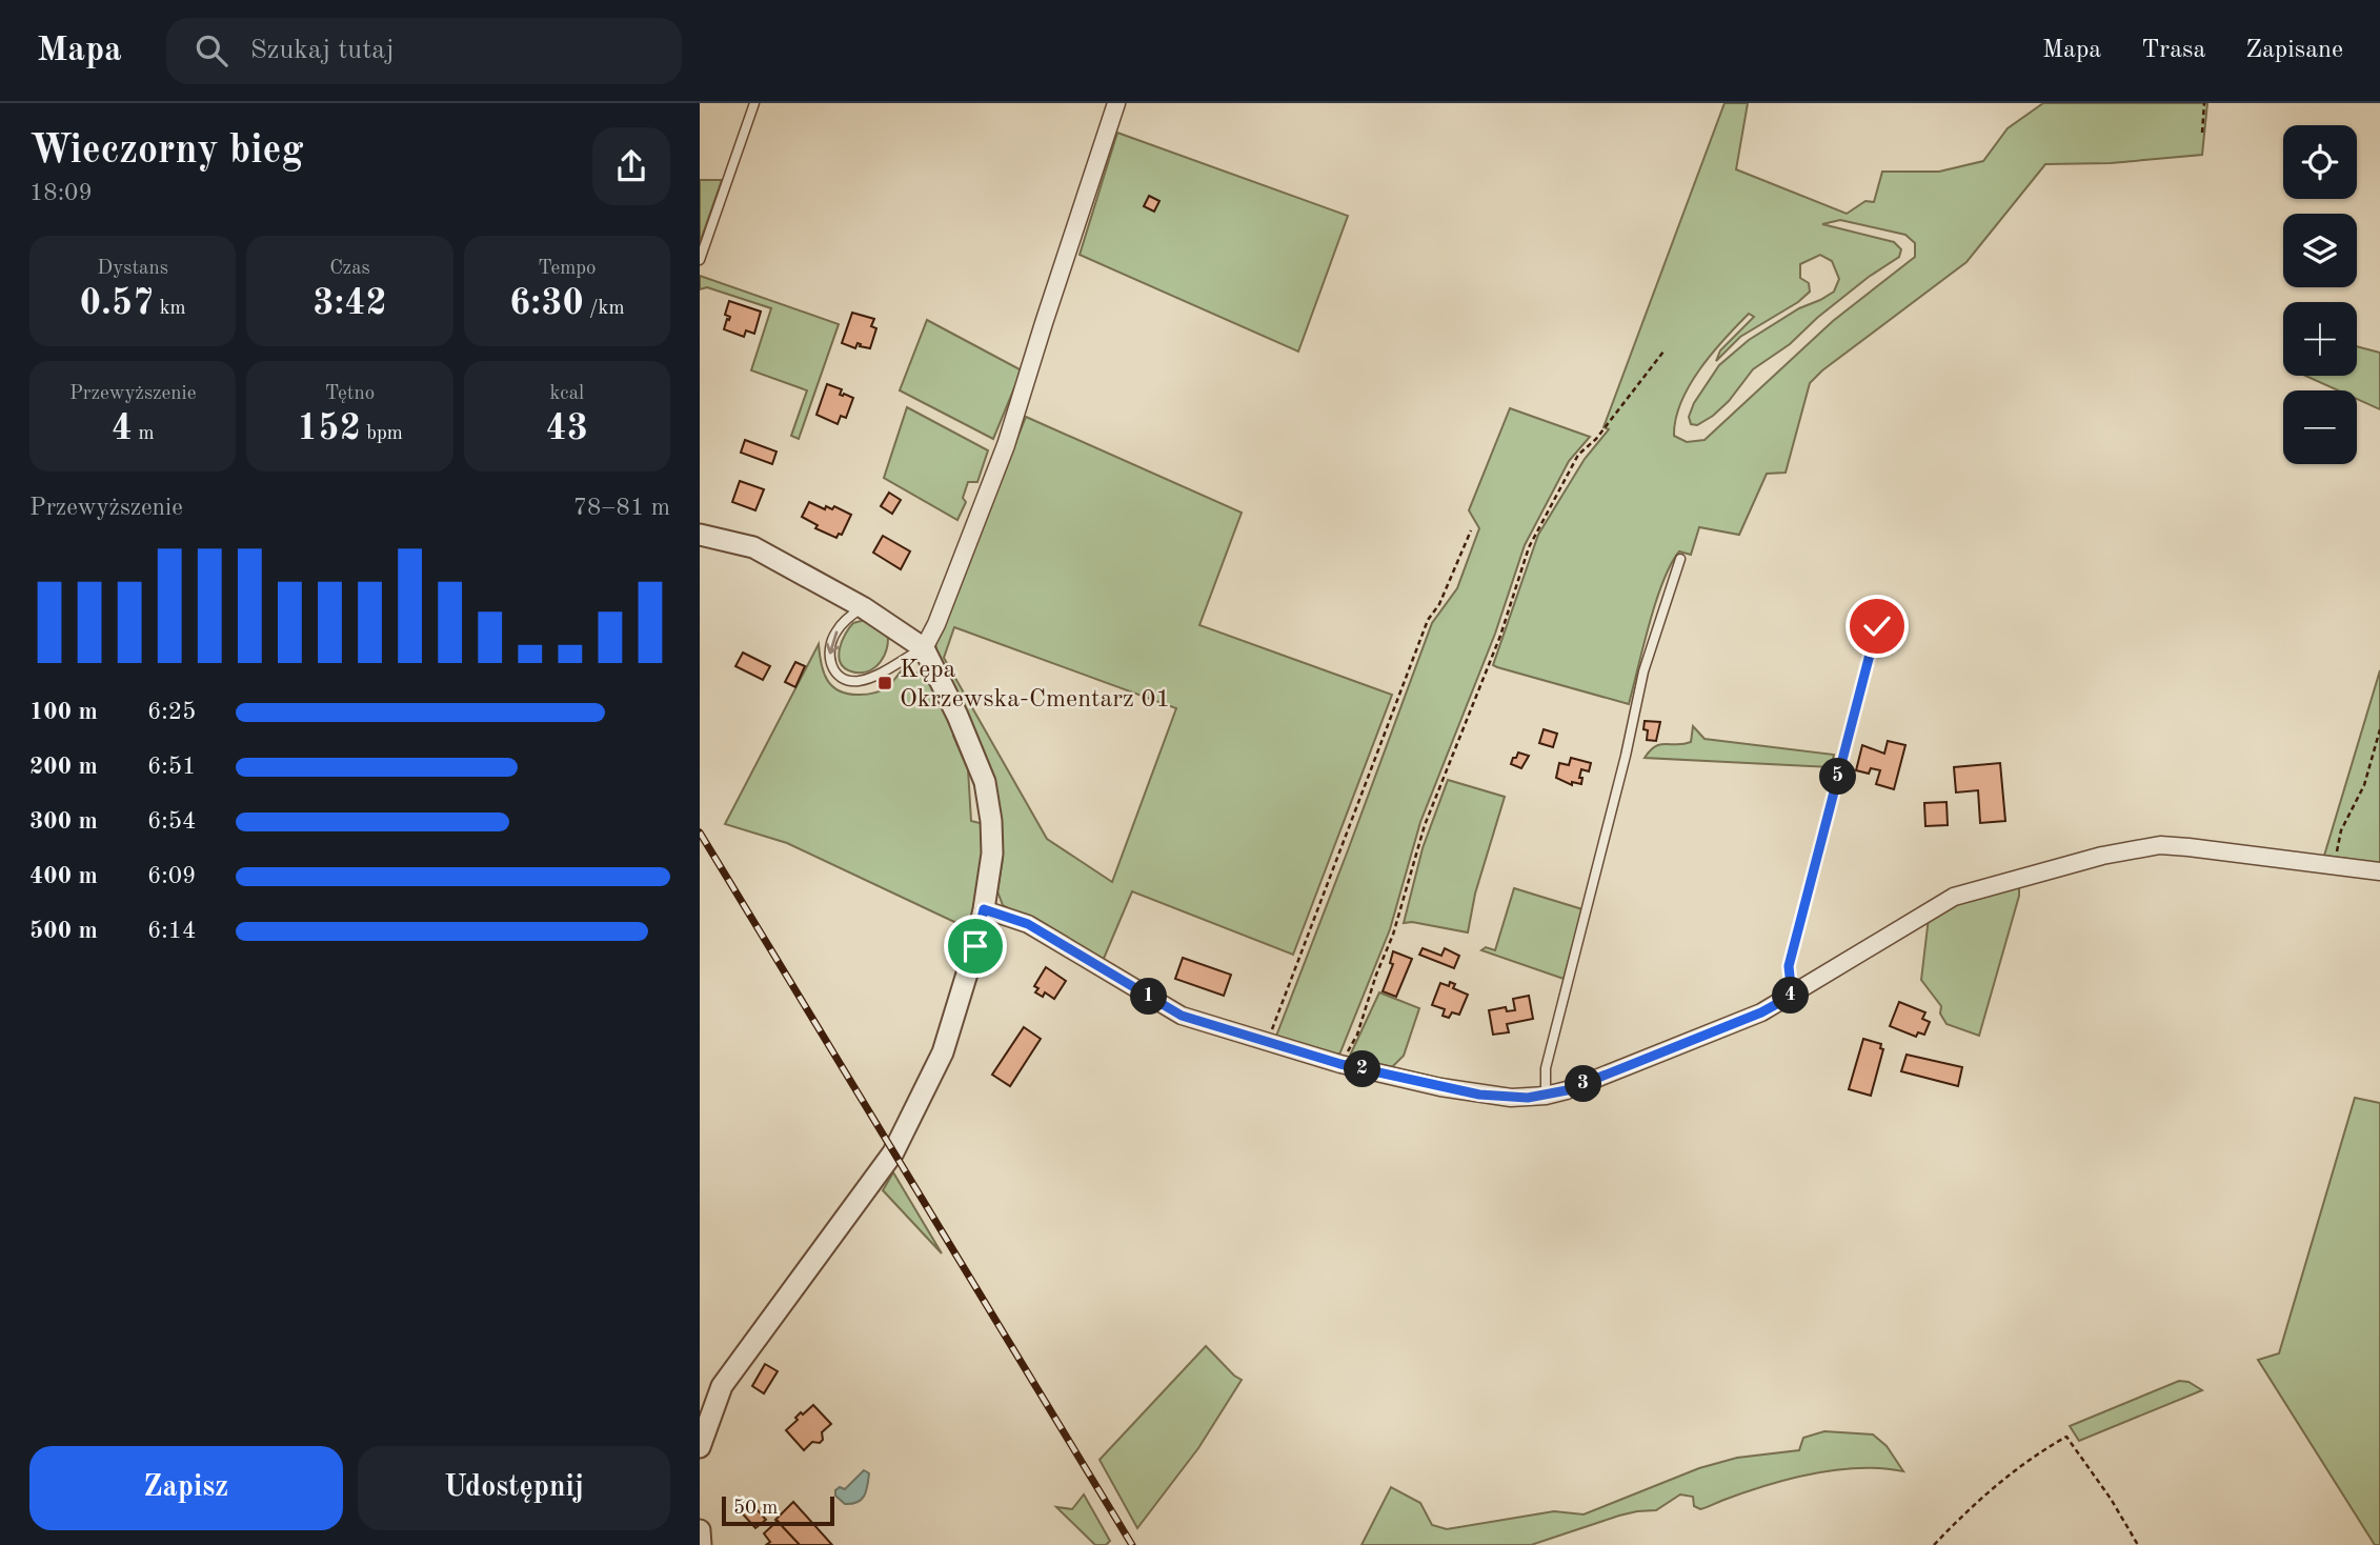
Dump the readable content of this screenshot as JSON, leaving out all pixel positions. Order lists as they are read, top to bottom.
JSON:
{
  "places": {
    "transit": ["Kępa Okrzewska-Cmentarz 01"]
  },
  "scale_bar": "50 m",
  "page": {
    "header": "Mapa",
    "search": "Szukaj tutaj",
    "nav": ["Mapa", "Trasa", "Zapisane"],
    "heading": ["Wieczorny bieg", "18:09"],
    "map_buttons": ["+", "−"],
    "stats": [
      ["Dystans", "0.57 km"],
      ["Czas", "3:42"],
      ["Tempo", "6:30 /km"],
      ["Przewyższenie", "4 m"],
      ["Tętno", "152 bpm"],
      ["kcal", "43"]
    ],
    "chart": ["Przewyższenie", "78–81 m"],
    "list": [
      {
        "name": "100 m",
        "note": "6:25"
      },
      {
        "name": "200 m",
        "note": "6:51"
      },
      {
        "name": "300 m",
        "note": "6:54"
      },
      {
        "name": "400 m",
        "note": "6:09"
      },
      {
        "name": "500 m",
        "note": "6:14"
      }
    ],
    "pins": [
      "5",
      "4",
      "1",
      "2",
      "3"
    ],
    "buttons": ["Zapisz", "Udostępnij"],
    "scale": "50 m"
  }
}
